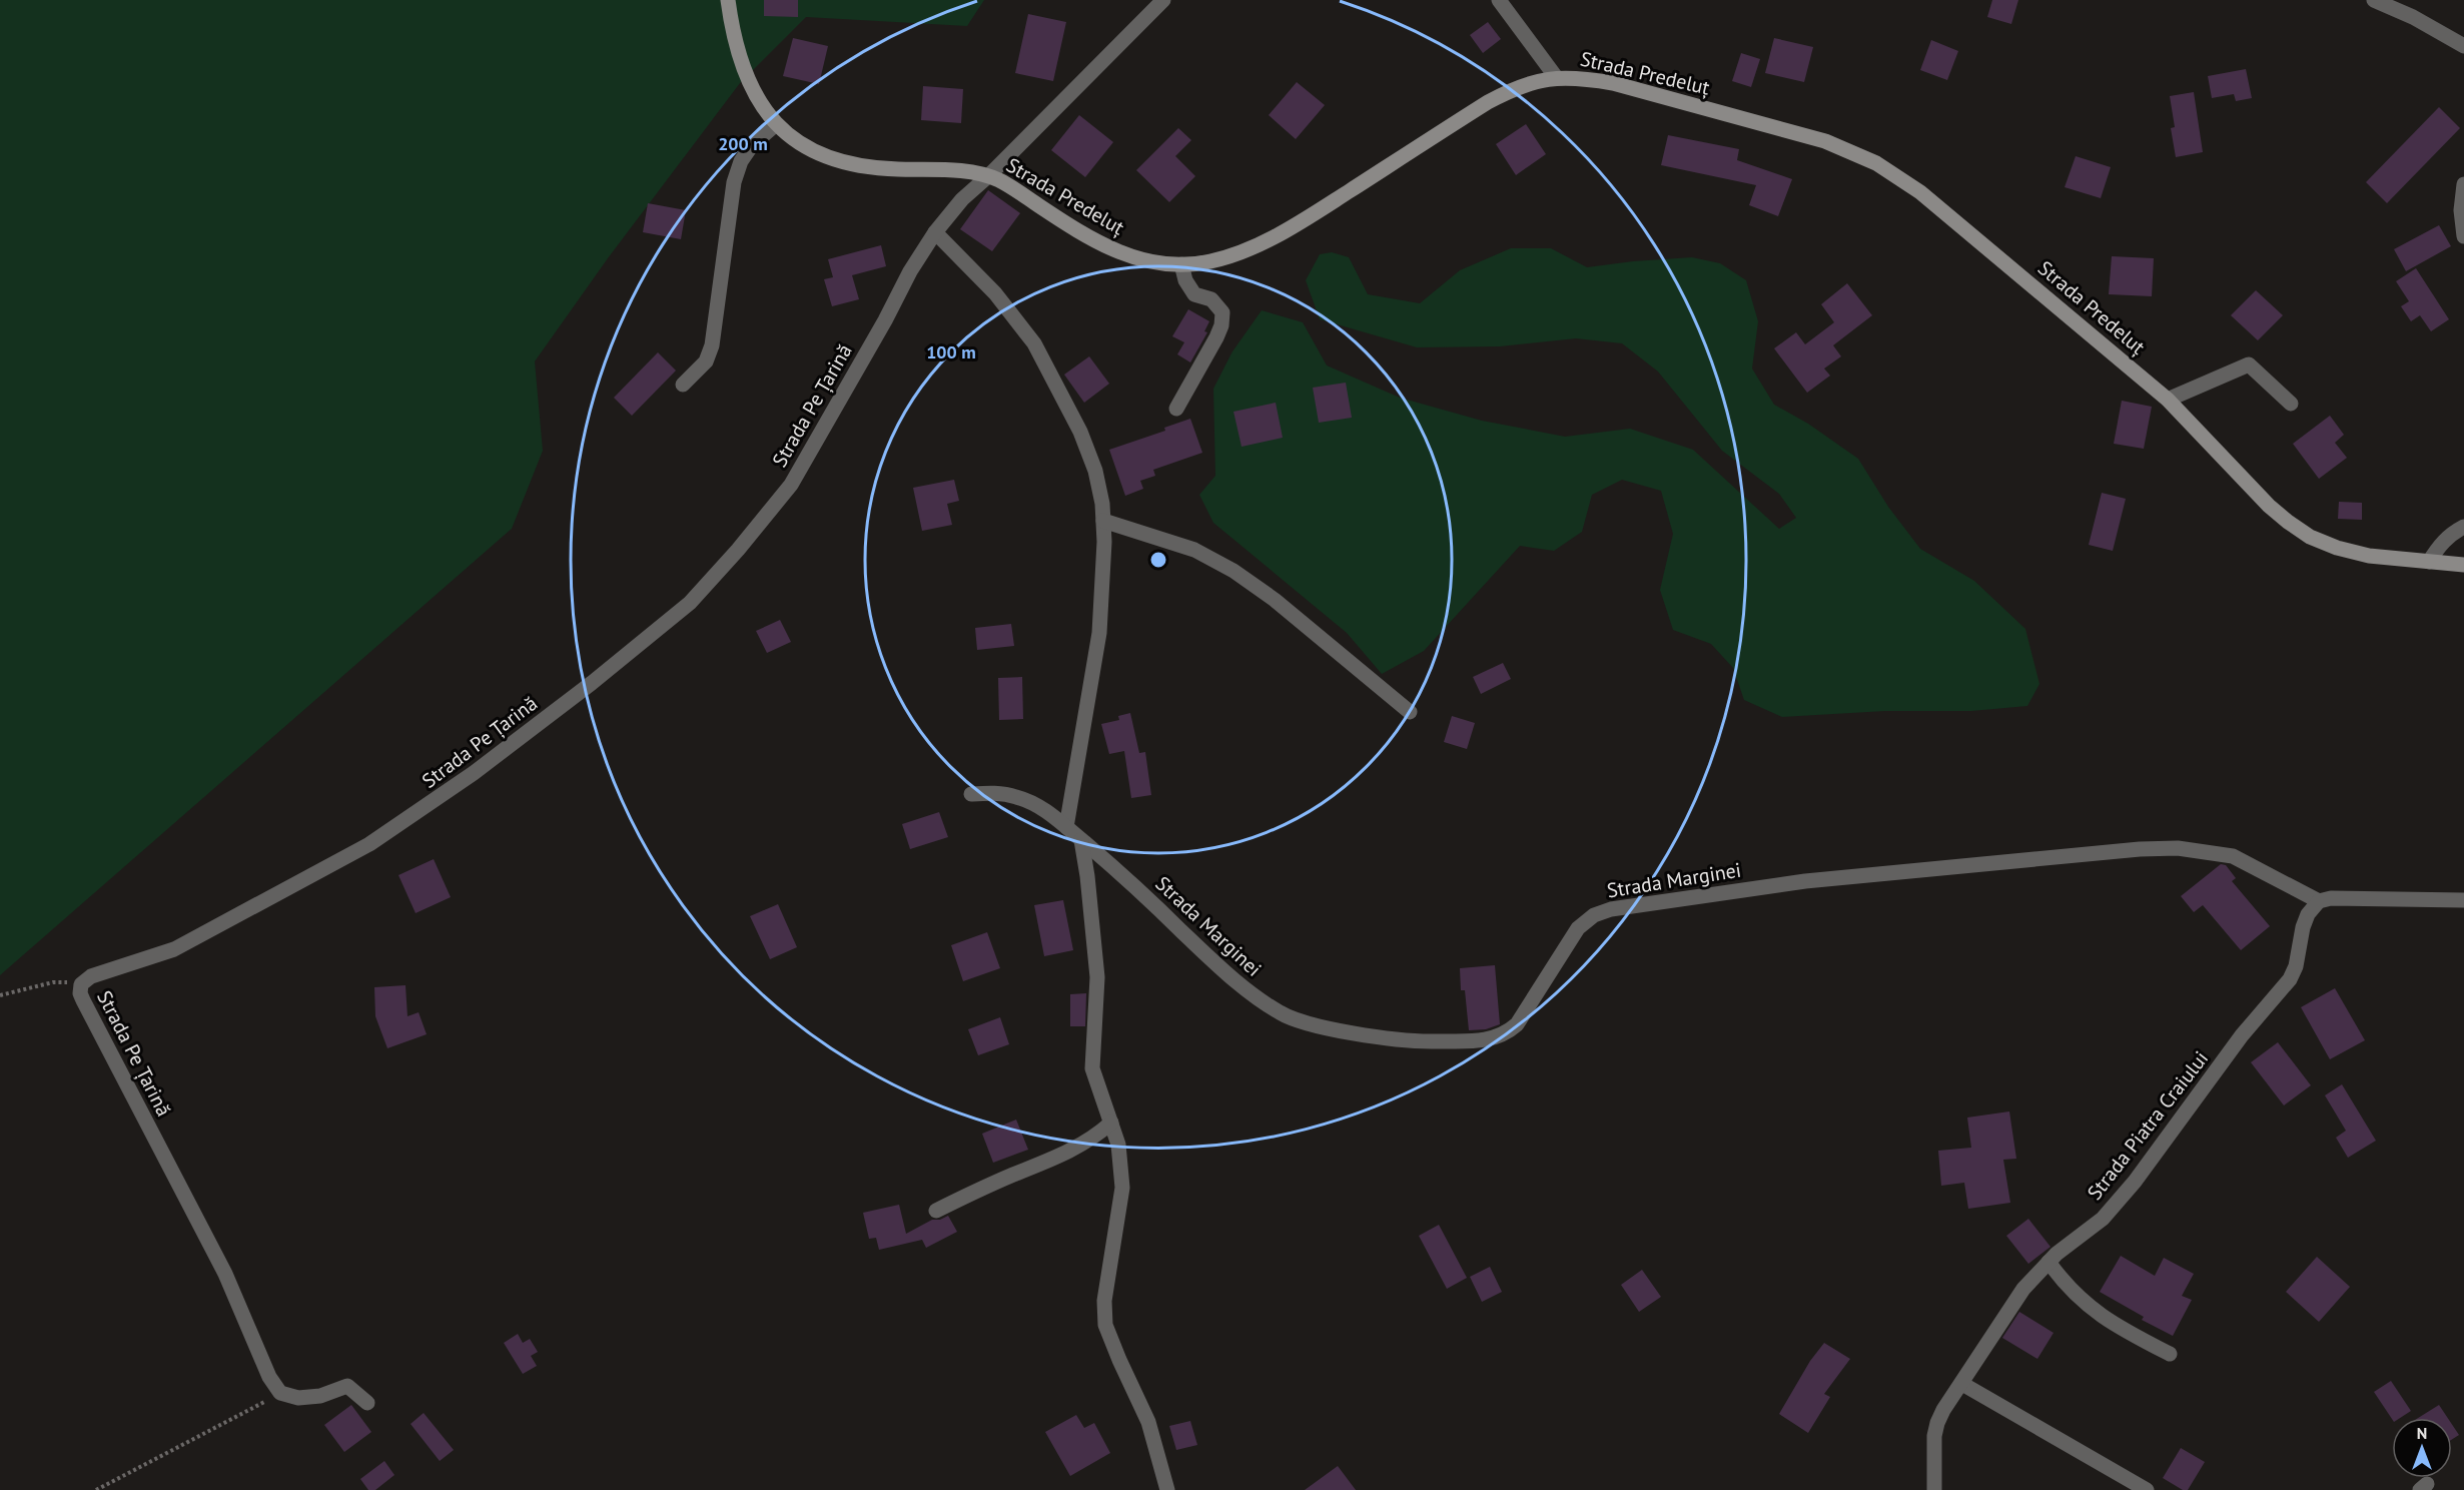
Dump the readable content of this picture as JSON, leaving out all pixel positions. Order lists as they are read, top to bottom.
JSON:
{
  "streets": {
    "main road": ["Strada Predeluț"],
    "street": ["Strada Pe Țarină", "Strada Marginei", "Strada Piatra Craiului"]
  },
  "crossings": [
    ["Strada Predeluț", "Strada Pe Țarină"],
    ["Strada Marginei", "Strada Piatra Craiului"]
  ],
  "north": "top",
  "rings": ["200 m", "100 m"]
}
